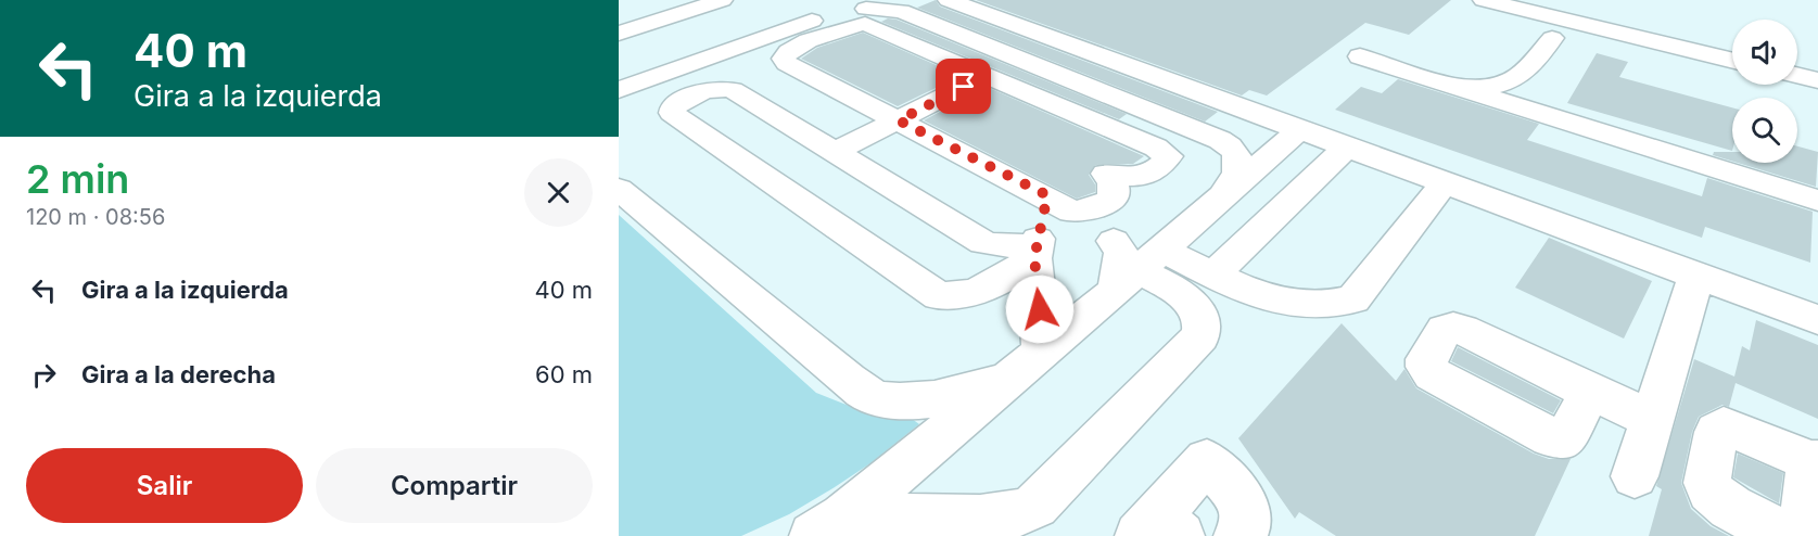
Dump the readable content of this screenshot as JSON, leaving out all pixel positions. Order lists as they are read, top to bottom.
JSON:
{
  "page": {
    "turn": ["40 m", "Gira a la izquierda"],
    "heading": ["2 min", "120 m · 08:56"],
    "list": [
      {
        "name": "Gira a la izquierda",
        "value": "40 m"
      },
      {
        "name": "Gira a la derecha",
        "value": "60 m"
      }
    ],
    "buttons": ["Salir", "Compartir"]
  }
}
